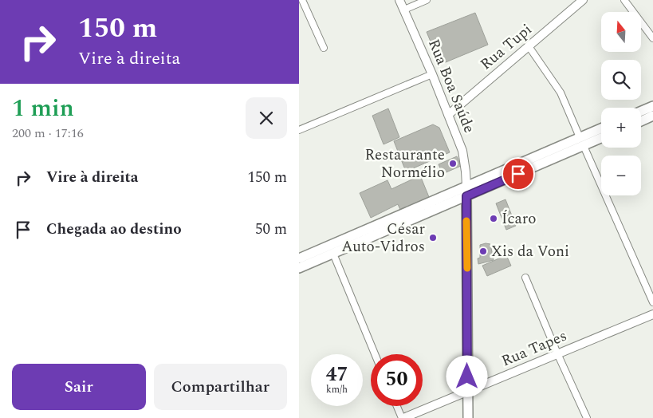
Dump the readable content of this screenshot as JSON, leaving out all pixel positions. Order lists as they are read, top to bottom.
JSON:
{
  "streets": {
    "street": ["Rua Tupi", "Rua Boa Saúde", "Rua Tapes"]
  },
  "crossings": [
    ["Rua Tupi", "Rua Boa Saúde"]
  ],
  "places": [
    "Restaurante Normélio",
    "Ícaro",
    "César Auto-Vidros",
    "Xis da Voni"
  ],
  "north": "top",
  "page": {
    "turn": ["150 m", "Vire à direita"],
    "map_buttons": ["+", "−"],
    "heading": ["1 min", "200 m · 17:16"],
    "list": [
      {
        "name": "Vire à direita",
        "value": "150 m"
      },
      {
        "name": "Chegada ao destino",
        "value": "50 m"
      }
    ],
    "speed": "47 km/h",
    "limit": "50",
    "buttons": ["Sair", "Compartilhar"]
  }
}
